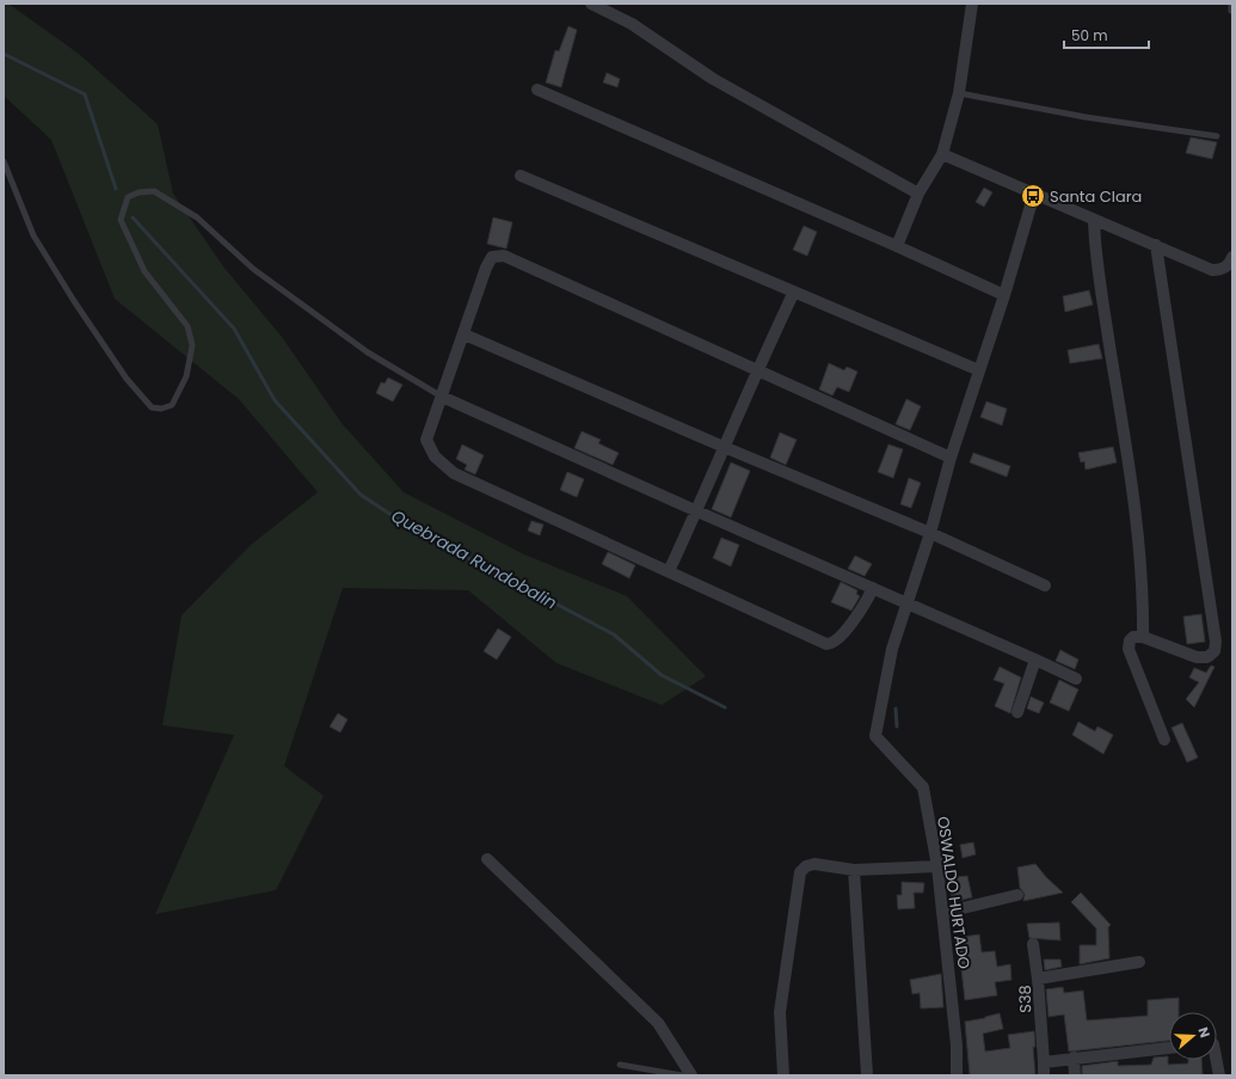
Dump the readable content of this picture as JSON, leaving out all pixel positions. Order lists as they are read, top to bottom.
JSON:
{
  "streets": {
    "street": ["OSWALDO HURTADO", "S38"]
  },
  "water": ["Quebrada Rundobalin"],
  "places": {
    "bus stop": ["Santa Clara"]
  },
  "scale_bar": "50 m",
  "north": "right"
}
